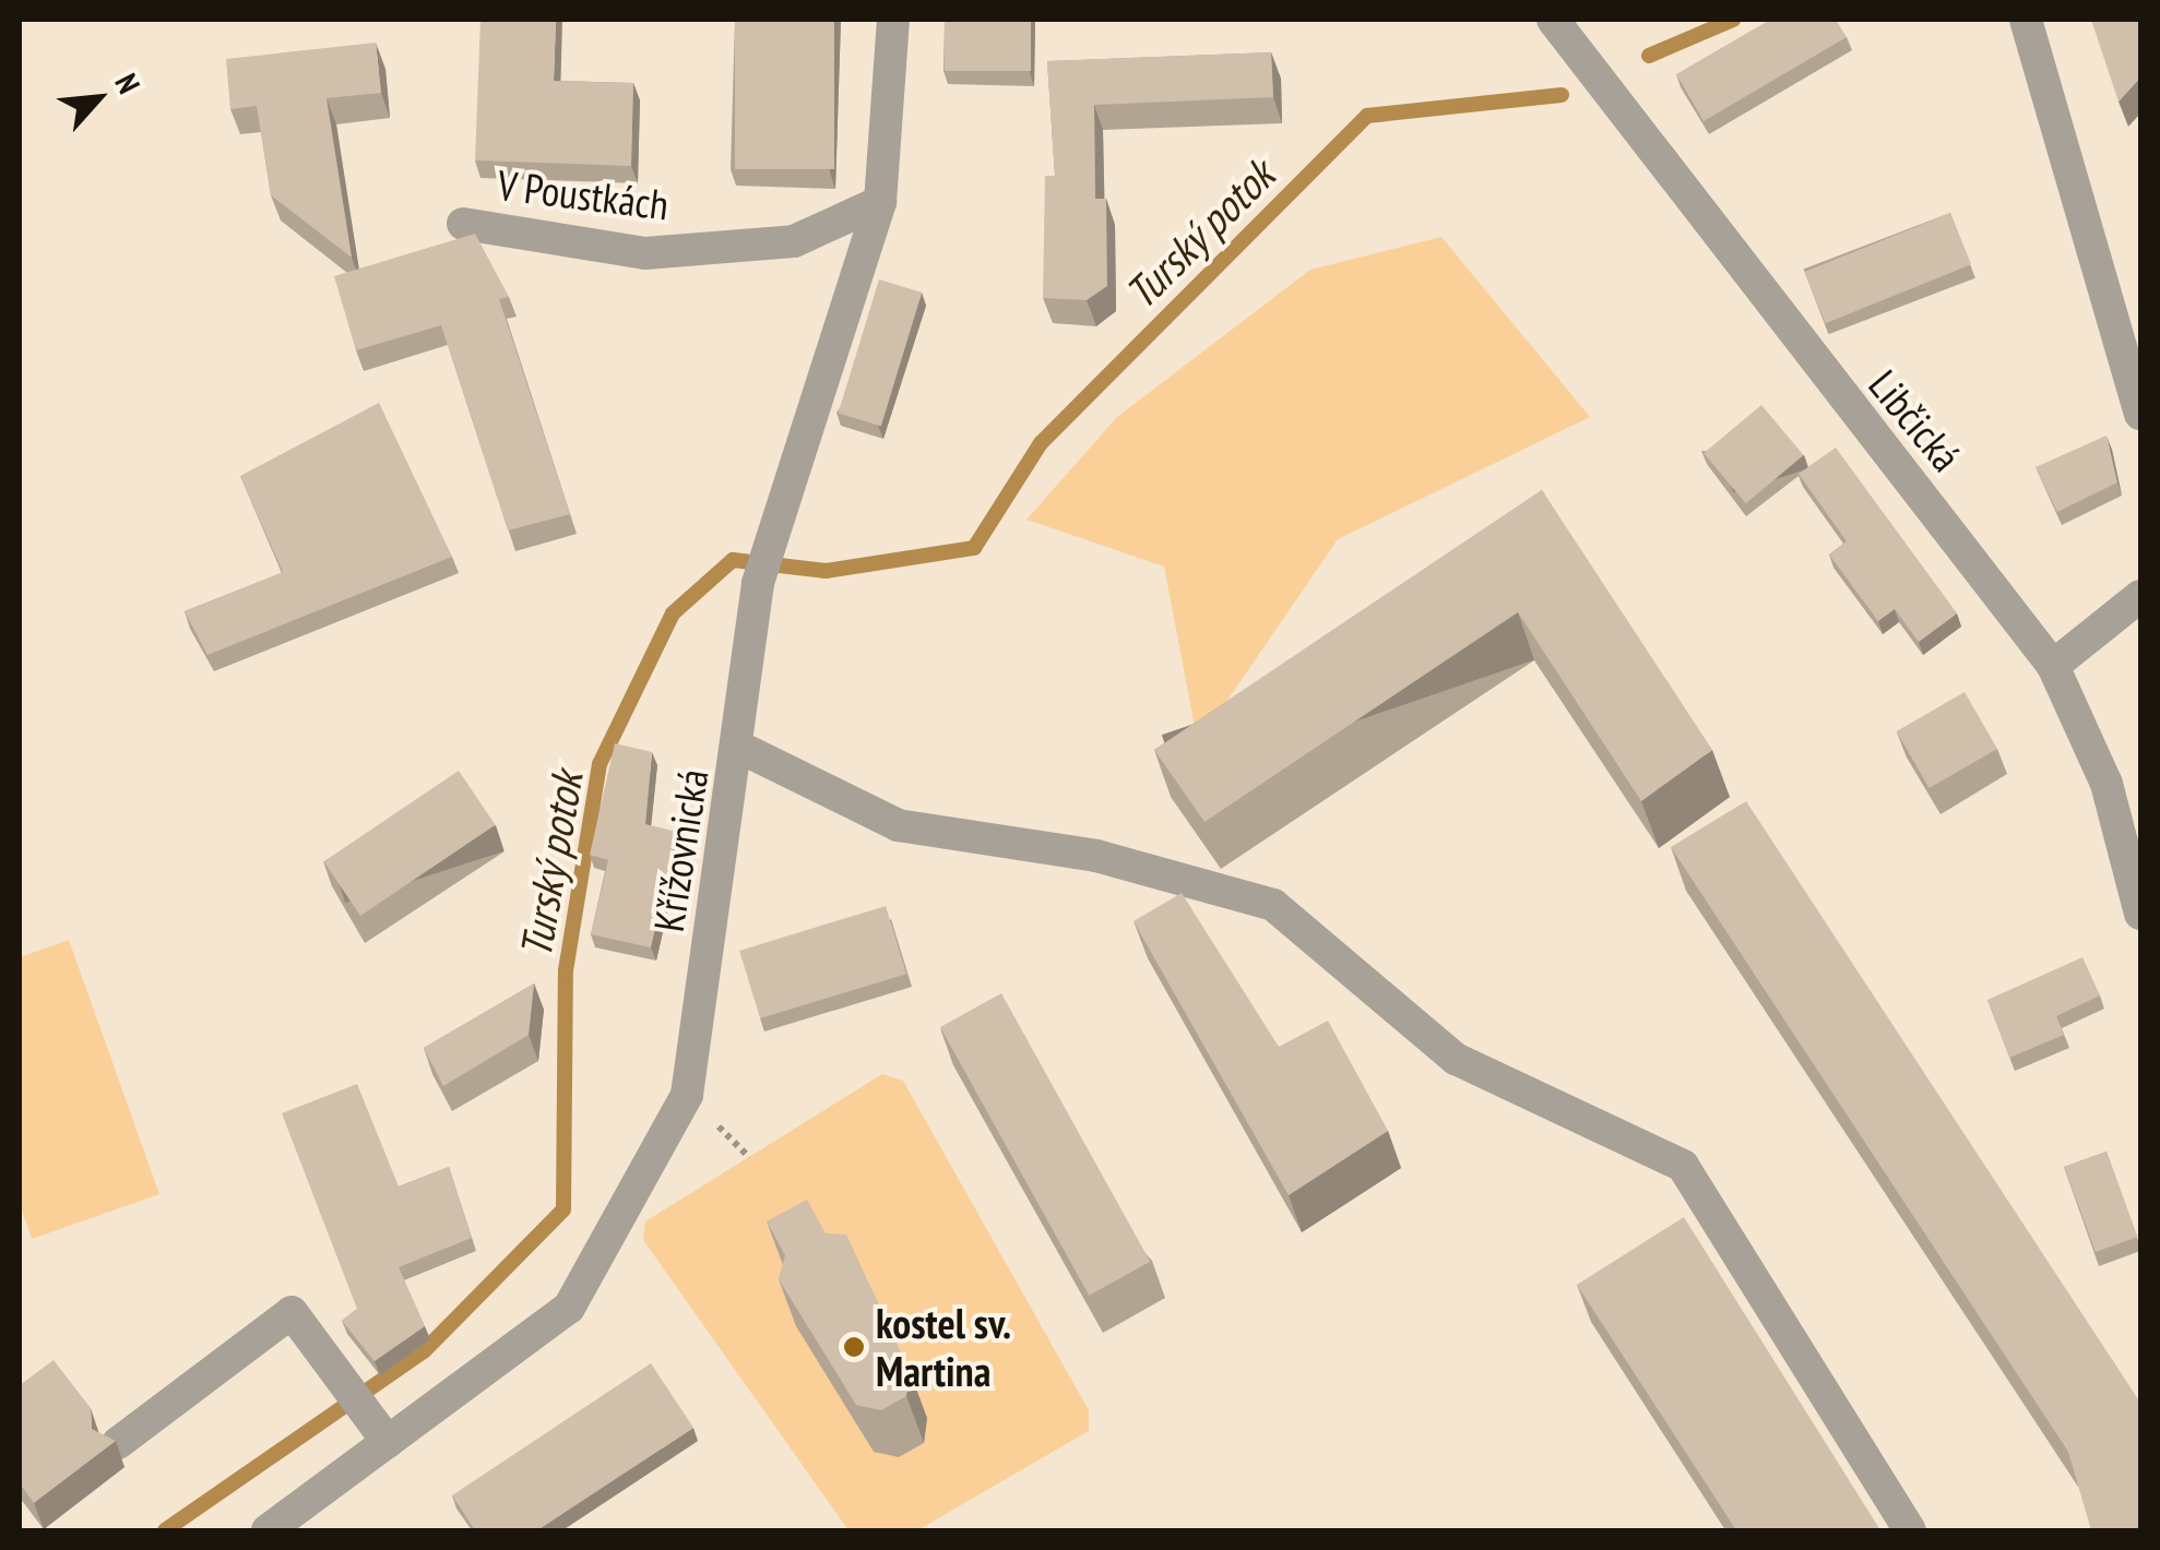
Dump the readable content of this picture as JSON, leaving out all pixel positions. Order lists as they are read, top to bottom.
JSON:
{
  "streets": {
    "street": ["V Poustkách", "Libčická", "Křížovnická"]
  },
  "crossings": [
    ["V Poustkách", "Křížovnická"]
  ],
  "water": ["Turský potok"],
  "places": ["kostel sv. Martina"],
  "north": "top right"
}
